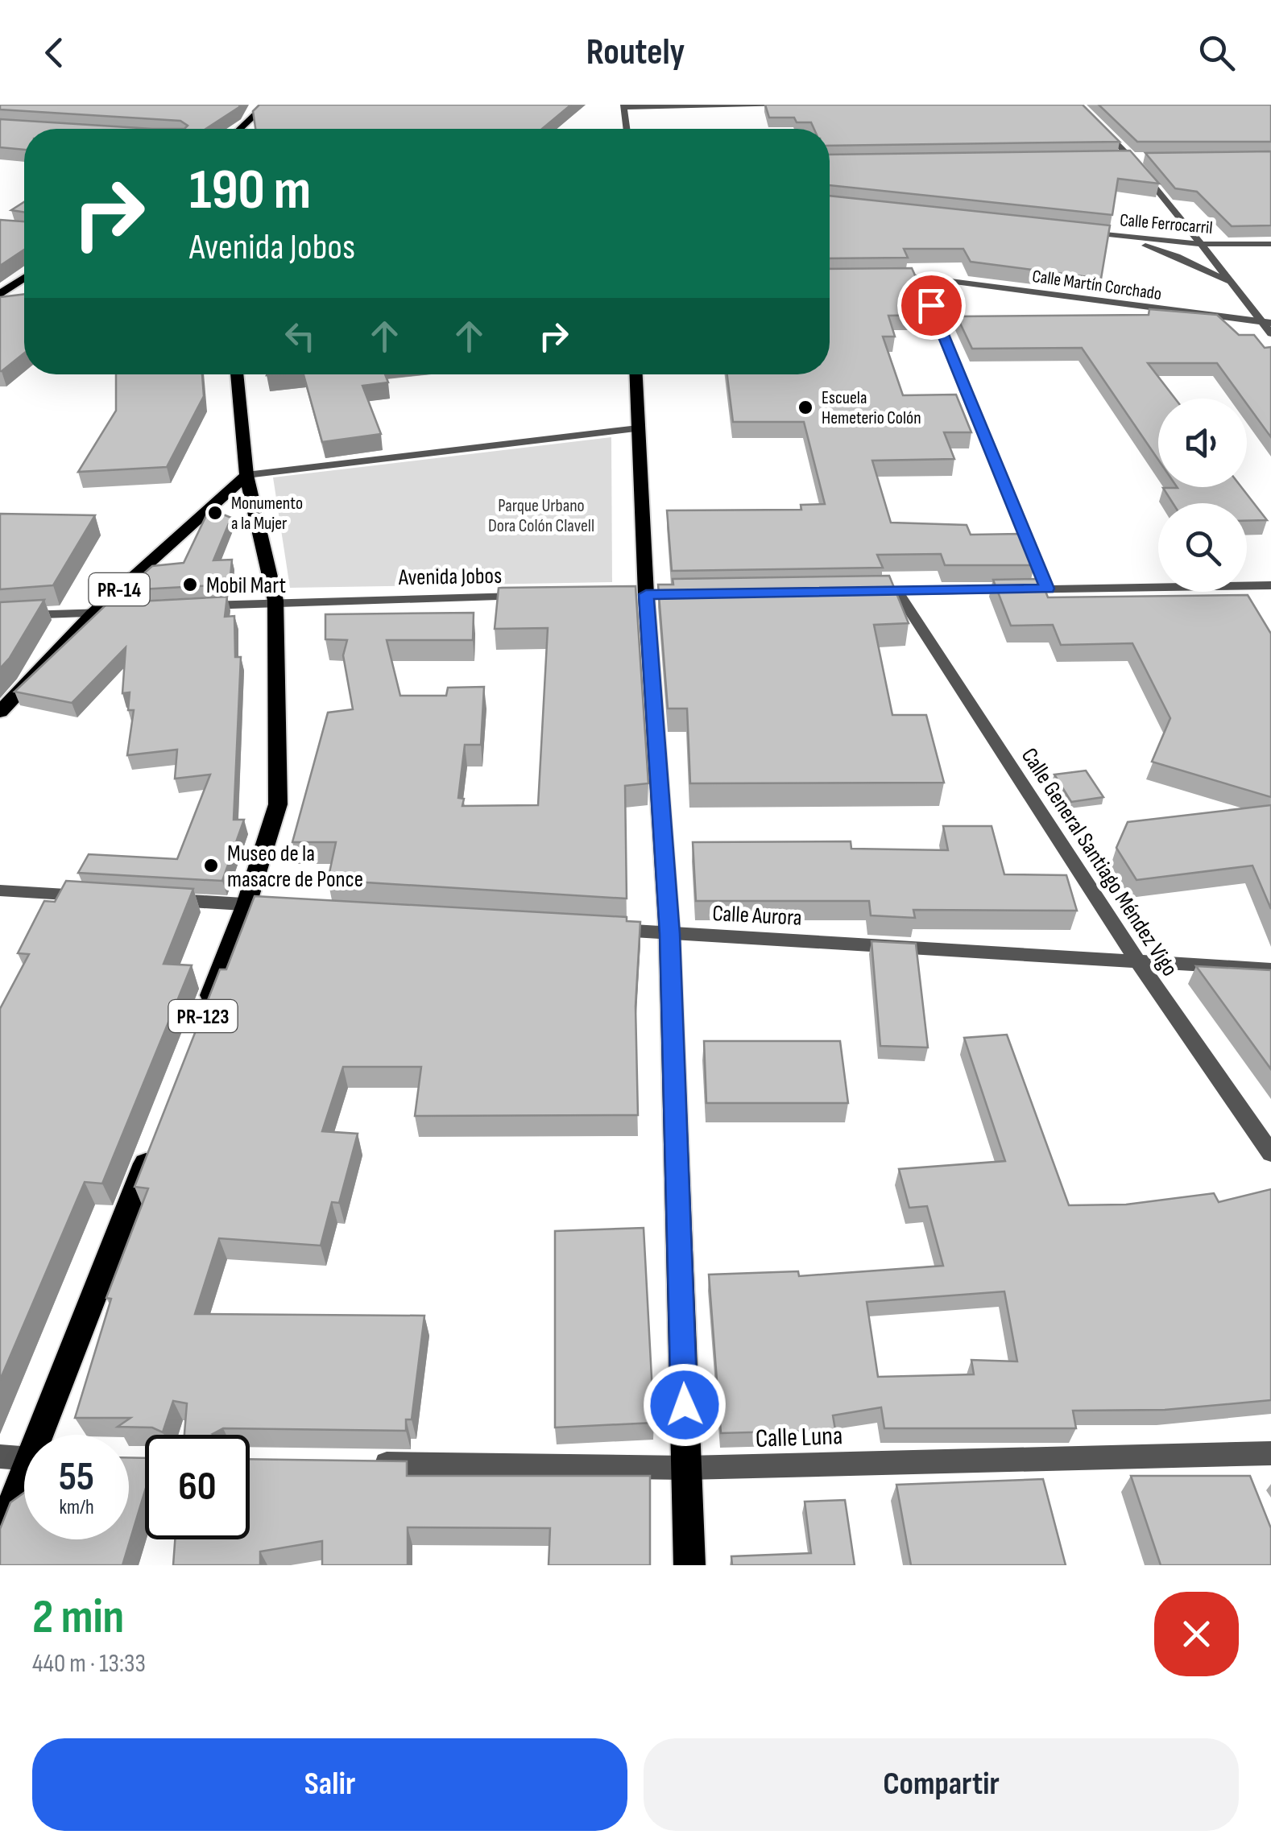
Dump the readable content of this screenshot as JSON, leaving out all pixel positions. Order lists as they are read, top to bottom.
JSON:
{
  "streets": {
    "main road": ["PR-14", "PR-123"],
    "street": [
      "Calle Ferrocarril",
      "Calle Martín Corchado",
      "Avenida Jobos",
      "Calle General Santiago Méndez Vigo",
      "Calle Aurora",
      "Calle Luna"
    ]
  },
  "crossings": [
    ["Avenida Jobos", "PR-123"],
    ["PR-14", "PR-123"],
    ["Calle General Santiago Méndez Vigo", "Calle Aurora"]
  ],
  "parks": ["Parque Urbano Dora Colón Clavell"],
  "places": [
    "Escuela Hemeterio Colón",
    "Monumento a la Mujer",
    "Mobil Mart",
    "Museo de la masacre de Ponce"
  ],
  "page": {
    "header": "Routely",
    "turn": ["190 m", "Avenida Jobos"],
    "speed": "55 km/h",
    "limit": "60",
    "heading": ["2 min", "440 m · 13:33"],
    "buttons": ["Salir", "Compartir"]
  }
}
